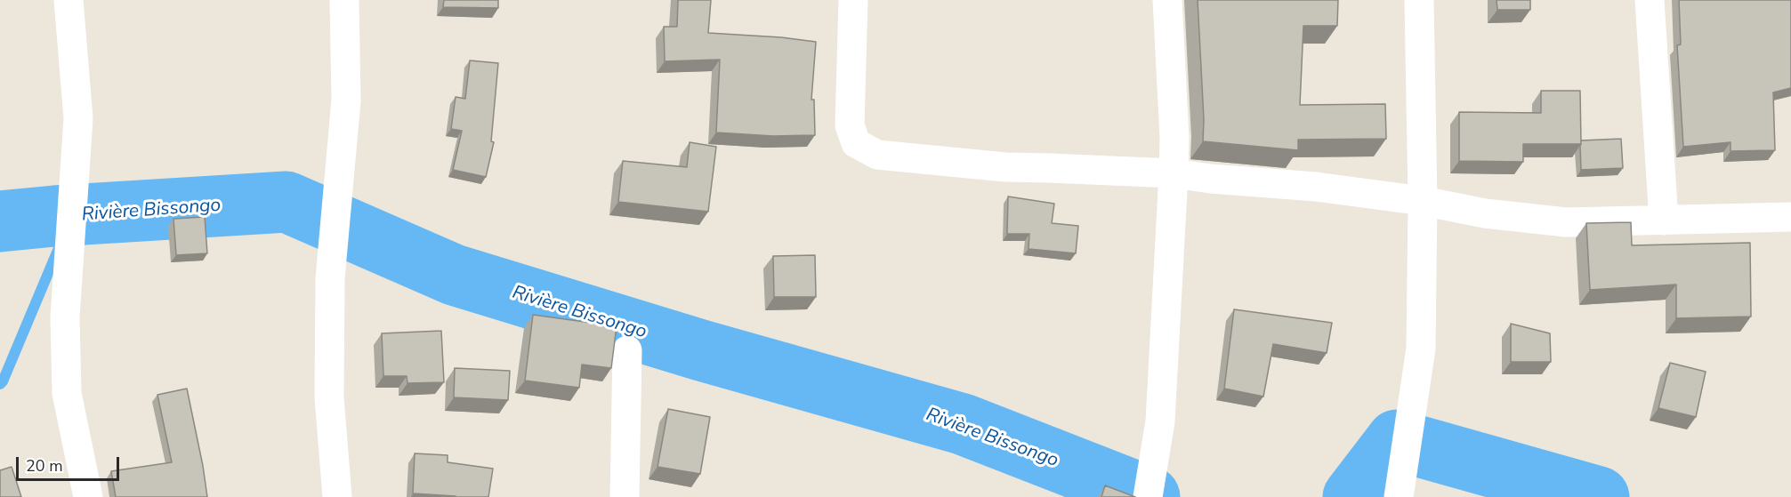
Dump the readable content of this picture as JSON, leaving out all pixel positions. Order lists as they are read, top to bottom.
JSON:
{
  "water": ["Rivière Bissongo"],
  "scale_bar": "20 m"
}
